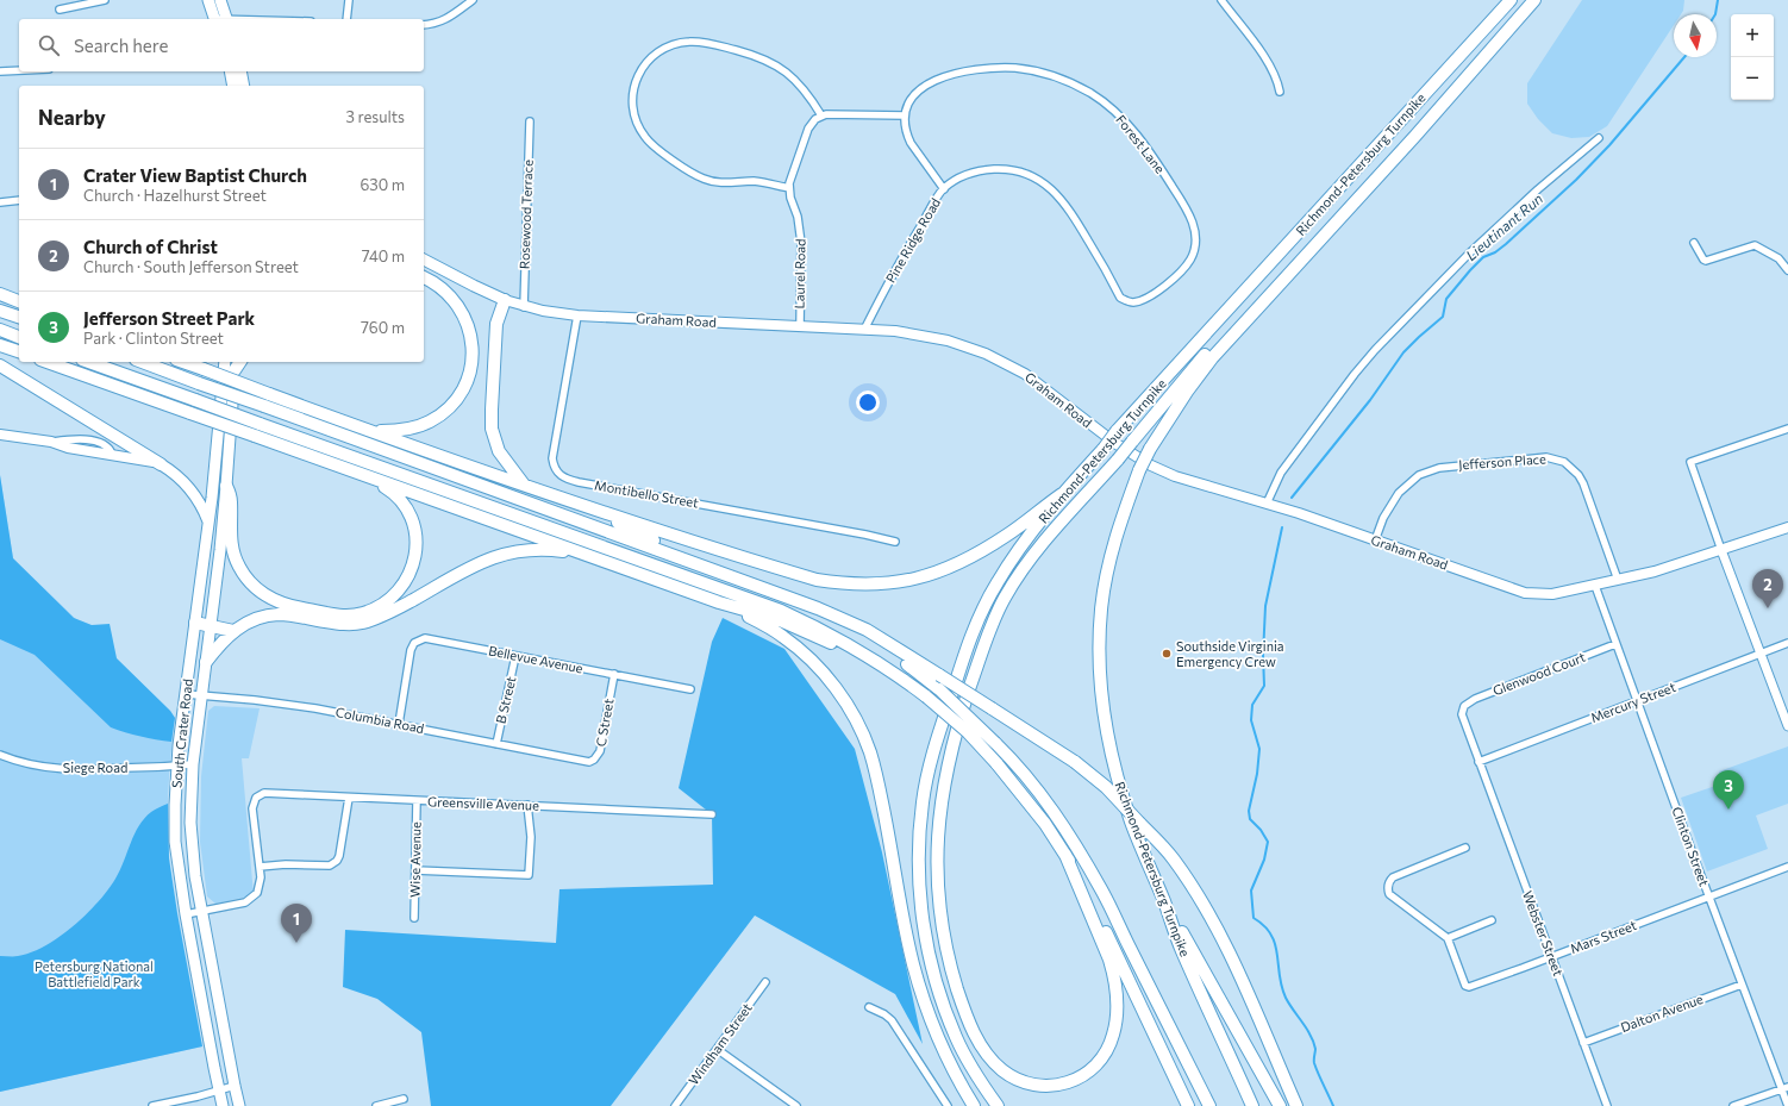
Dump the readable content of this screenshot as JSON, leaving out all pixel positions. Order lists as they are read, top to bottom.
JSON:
{
  "streets": {
    "highway": ["Richmond-Petersburg Turnpike"],
    "main road": ["Graham Road", "South Crater Road"],
    "street": [
      "Forest Lane",
      "Rosewood Terrace",
      "Pine Ridge Road",
      "Laurel Road",
      "Jefferson Place",
      "Montibello Street",
      "Bellevue Avenue",
      "Glenwood Court",
      "B Street",
      "Mercury Street",
      "Columbia Road",
      "C Street",
      "Siege Road",
      "Greensville Avenue",
      "Clinton Street",
      "Wise Avenue",
      "Webster Street",
      "Mars Street",
      "Dalton Avenue",
      "Windham Street"
    ]
  },
  "crossings": [
    ["Forest Lane", "Pine Ridge Road"],
    ["Rosewood Terrace", "Graham Road"],
    ["Pine Ridge Road", "Graham Road"],
    ["Laurel Road", "Graham Road"],
    ["Graham Road", "Jefferson Place"],
    ["Graham Road", "Montibello Street"],
    ["Graham Road", "Clinton Street"],
    ["Bellevue Avenue", "B Street"],
    ["Bellevue Avenue", "Columbia Road"],
    ["Bellevue Avenue", "C Street"],
    ["Glenwood Court", "Clinton Street"],
    ["Glenwood Court", "Webster Street"],
    ["B Street", "Columbia Road"],
    ["Mercury Street", "Clinton Street"],
    ["Mercury Street", "Webster Street"],
    ["Columbia Road", "C Street"],
    ["Columbia Road", "South Crater Road"],
    ["South Crater Road", "Siege Road"],
    ["Greensville Avenue", "Wise Avenue"],
    ["Clinton Street", "Mars Street"],
    ["Clinton Street", "Dalton Avenue"],
    ["Webster Street", "Mars Street"],
    ["Webster Street", "Dalton Avenue"]
  ],
  "water": ["Lieutinant Run"],
  "parks": ["Petersburg National Battlefield Park"],
  "places": ["Southside Virginia Emergency Crew"],
  "north": "bottom",
  "page": {
    "map_buttons": ["+", "−"],
    "search": "Search here",
    "heading": ["Nearby", "3 results"],
    "list": [
      {
        "mark": "1",
        "name": "Crater View Baptist Church",
        "note": "Church · Hazelhurst Street",
        "value": "630 m"
      },
      {
        "mark": "2",
        "name": "Church of Christ",
        "note": "Church · South Jefferson Street",
        "value": "740 m"
      },
      {
        "mark": "3",
        "name": "Jefferson Street Park",
        "note": "Park · Clinton Street",
        "value": "760 m"
      }
    ],
    "pins": ["2", "3", "1"]
  }
}
